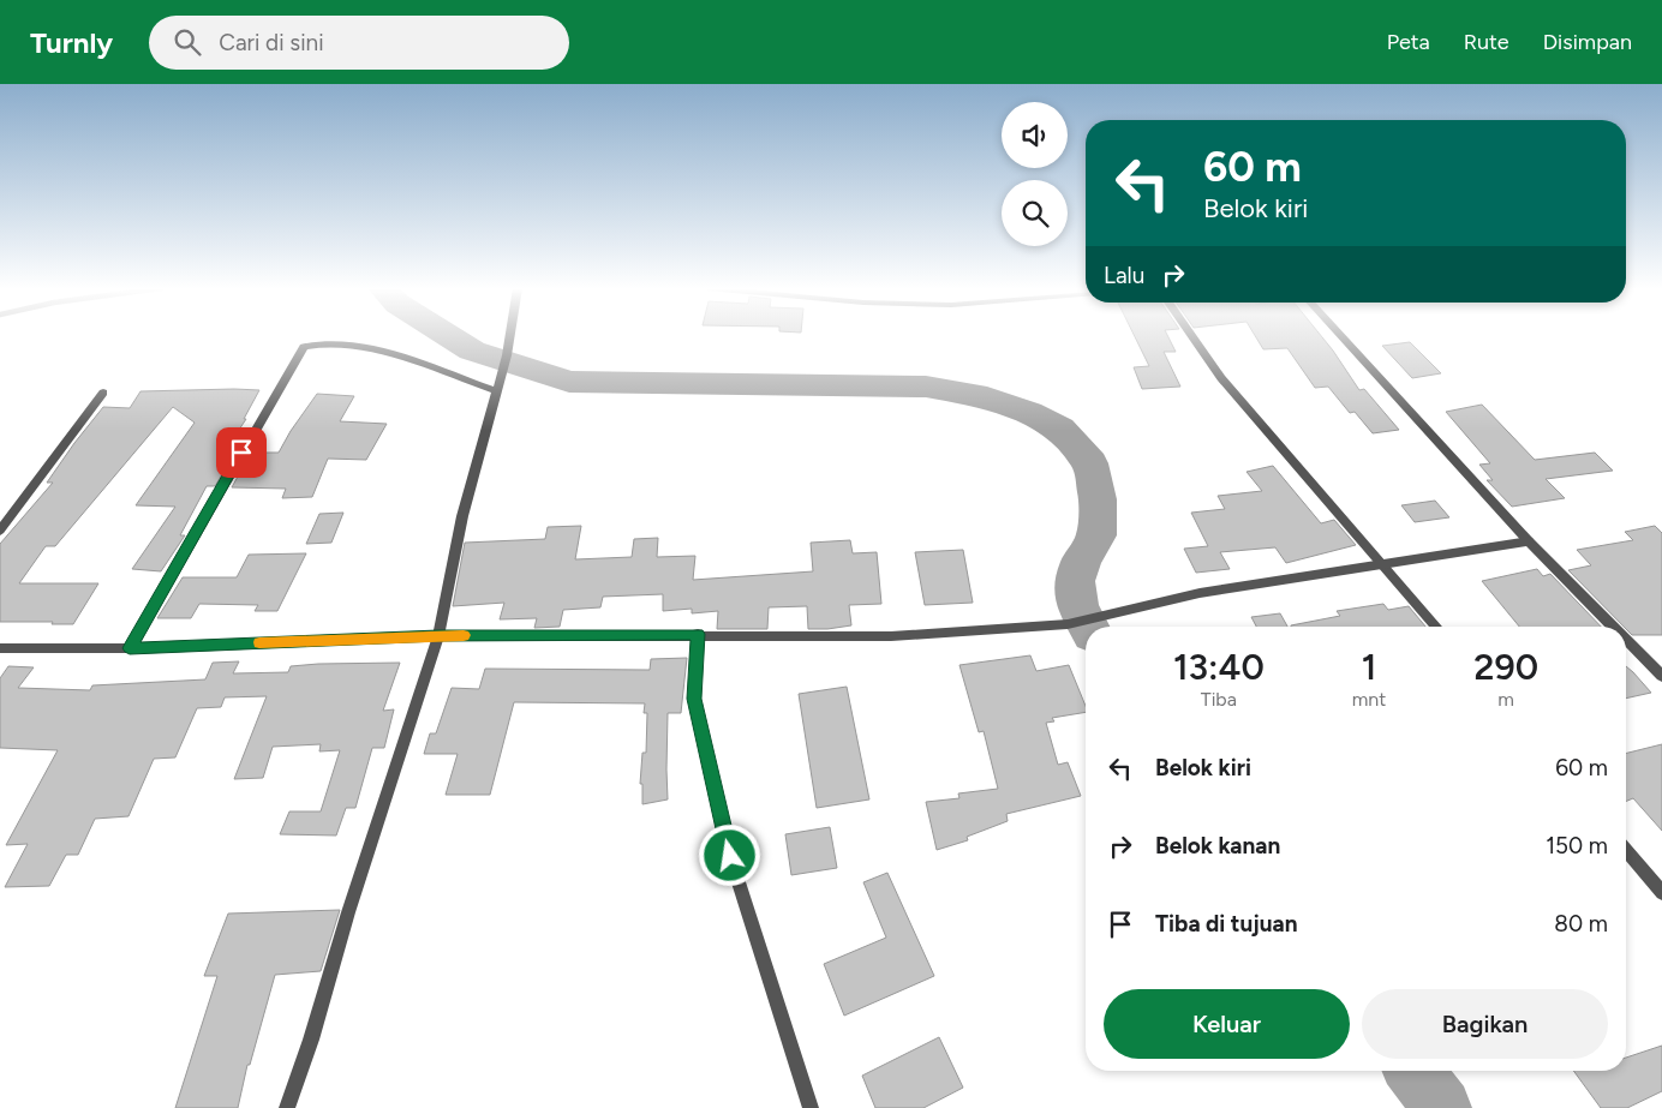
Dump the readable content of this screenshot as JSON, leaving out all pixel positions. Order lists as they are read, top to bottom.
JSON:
{
  "page": {
    "header": "Turnly",
    "search": "Cari di sini",
    "nav": ["Peta", "Rute", "Disimpan"],
    "turn": ["60 m", "Belok kiri"],
    "then": "Lalu",
    "eta": [
      "13:40",
      "Tiba",
      "1",
      "mnt",
      "290",
      "m"
    ],
    "list": [
      {
        "name": "Belok kiri",
        "value": "60 m"
      },
      {
        "name": "Belok kanan",
        "value": "150 m"
      },
      {
        "name": "Tiba di tujuan",
        "value": "80 m"
      }
    ],
    "buttons": ["Keluar", "Bagikan"]
  }
}
